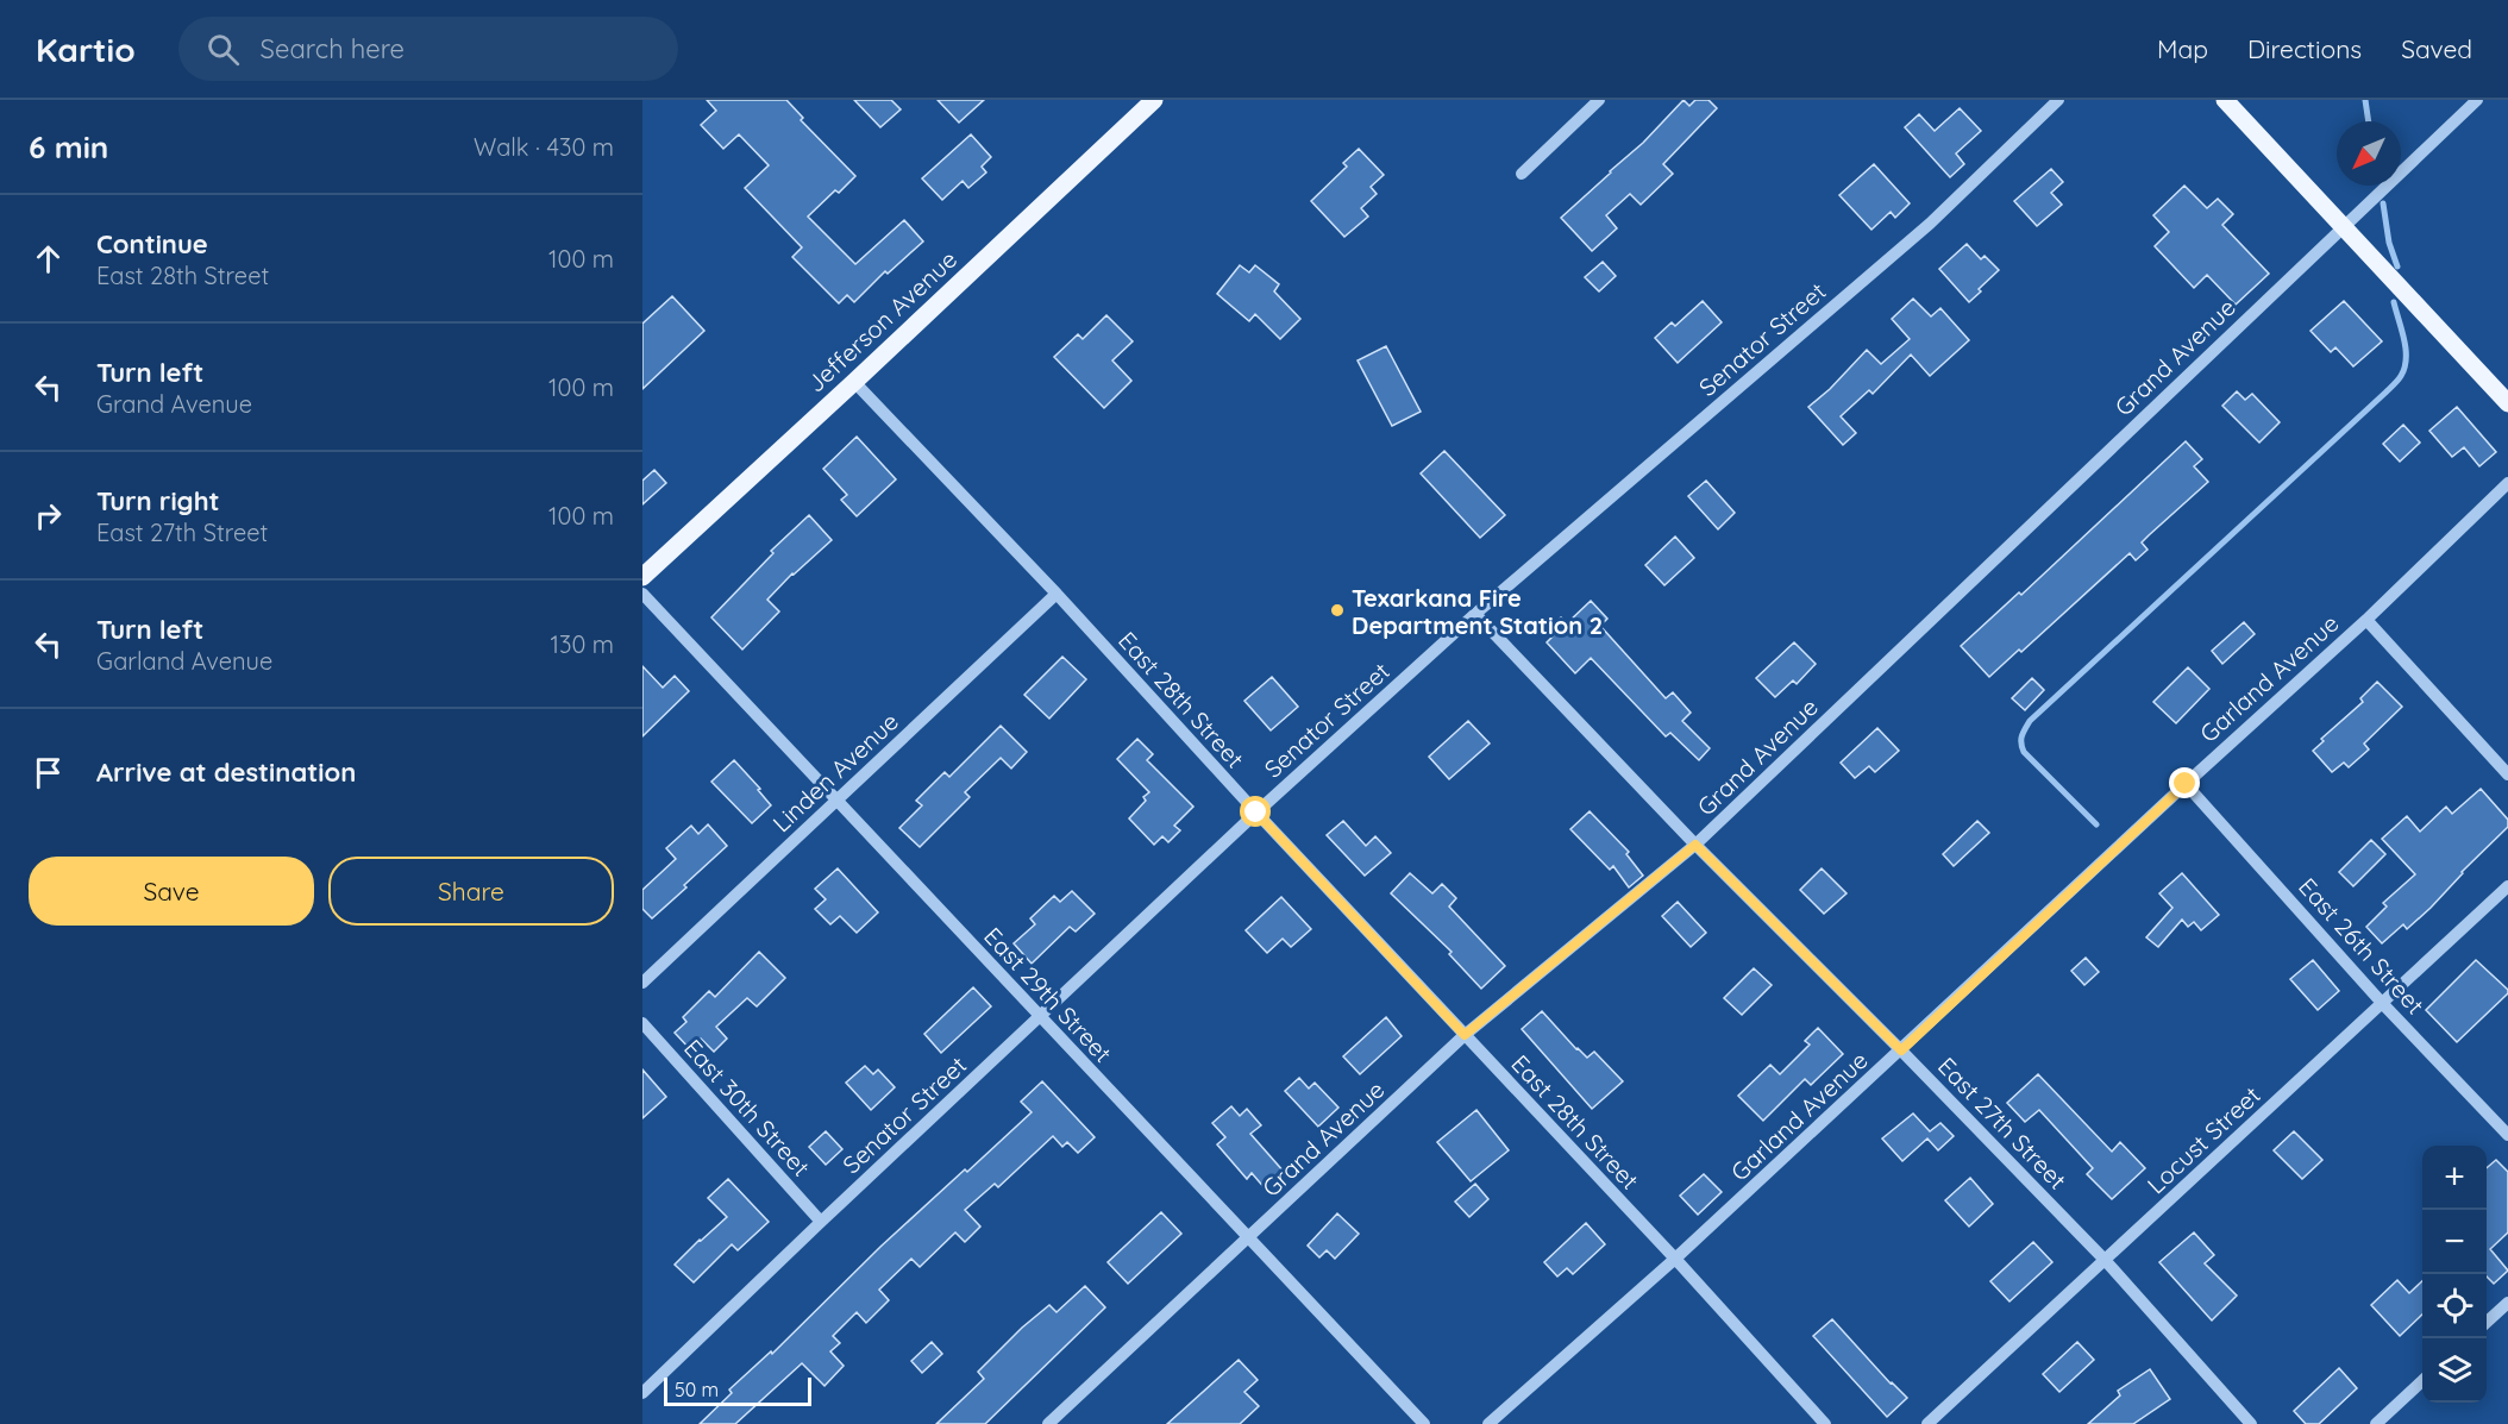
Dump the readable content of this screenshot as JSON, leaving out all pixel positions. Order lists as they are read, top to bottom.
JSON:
{
  "streets": {
    "main road": ["Jefferson Avenue"],
    "street": [
      "Senator Street",
      "Grand Avenue",
      "Garland Avenue",
      "East 28th Street",
      "Linden Avenue",
      "East 26th Street",
      "East 29th Street",
      "East 30th Street",
      "East 27th Street",
      "Locust Street"
    ]
  },
  "crossings": [
    ["Jefferson Avenue", "East 28th Street"],
    ["Senator Street", "East 28th Street"],
    ["Senator Street", "East 29th Street"],
    ["Senator Street", "East 30th Street"],
    ["Senator Street", "East 27th Street"],
    ["Grand Avenue", "East 28th Street"],
    ["Grand Avenue", "East 29th Street"],
    ["Grand Avenue", "East 27th Street"],
    ["Garland Avenue", "East 28th Street"],
    ["Garland Avenue", "East 26th Street"],
    ["Garland Avenue", "East 27th Street"],
    ["East 28th Street", "Linden Avenue"],
    ["Linden Avenue", "East 29th Street"],
    ["East 26th Street", "Locust Street"],
    ["East 27th Street", "Locust Street"]
  ],
  "places": ["Texarkana Fire Department Station 2"],
  "scale_bar": "50 m",
  "north": "bottom left",
  "page": {
    "header": "Kartio",
    "search": "Search here",
    "nav": ["Map", "Directions", "Saved"],
    "heading": ["6 min", "Walk · 430 m"],
    "list": [
      ["Continue", "East 28th Street", "100 m"],
      ["Turn left", "Grand Avenue", "100 m"],
      ["Turn right", "East 27th Street", "100 m"],
      ["Turn left", "Garland Avenue", "130 m"],
      "Arrive at destination"
    ],
    "buttons": ["Save", "Share"],
    "map_buttons": ["+", "−"],
    "scale": "50 m"
  }
}
